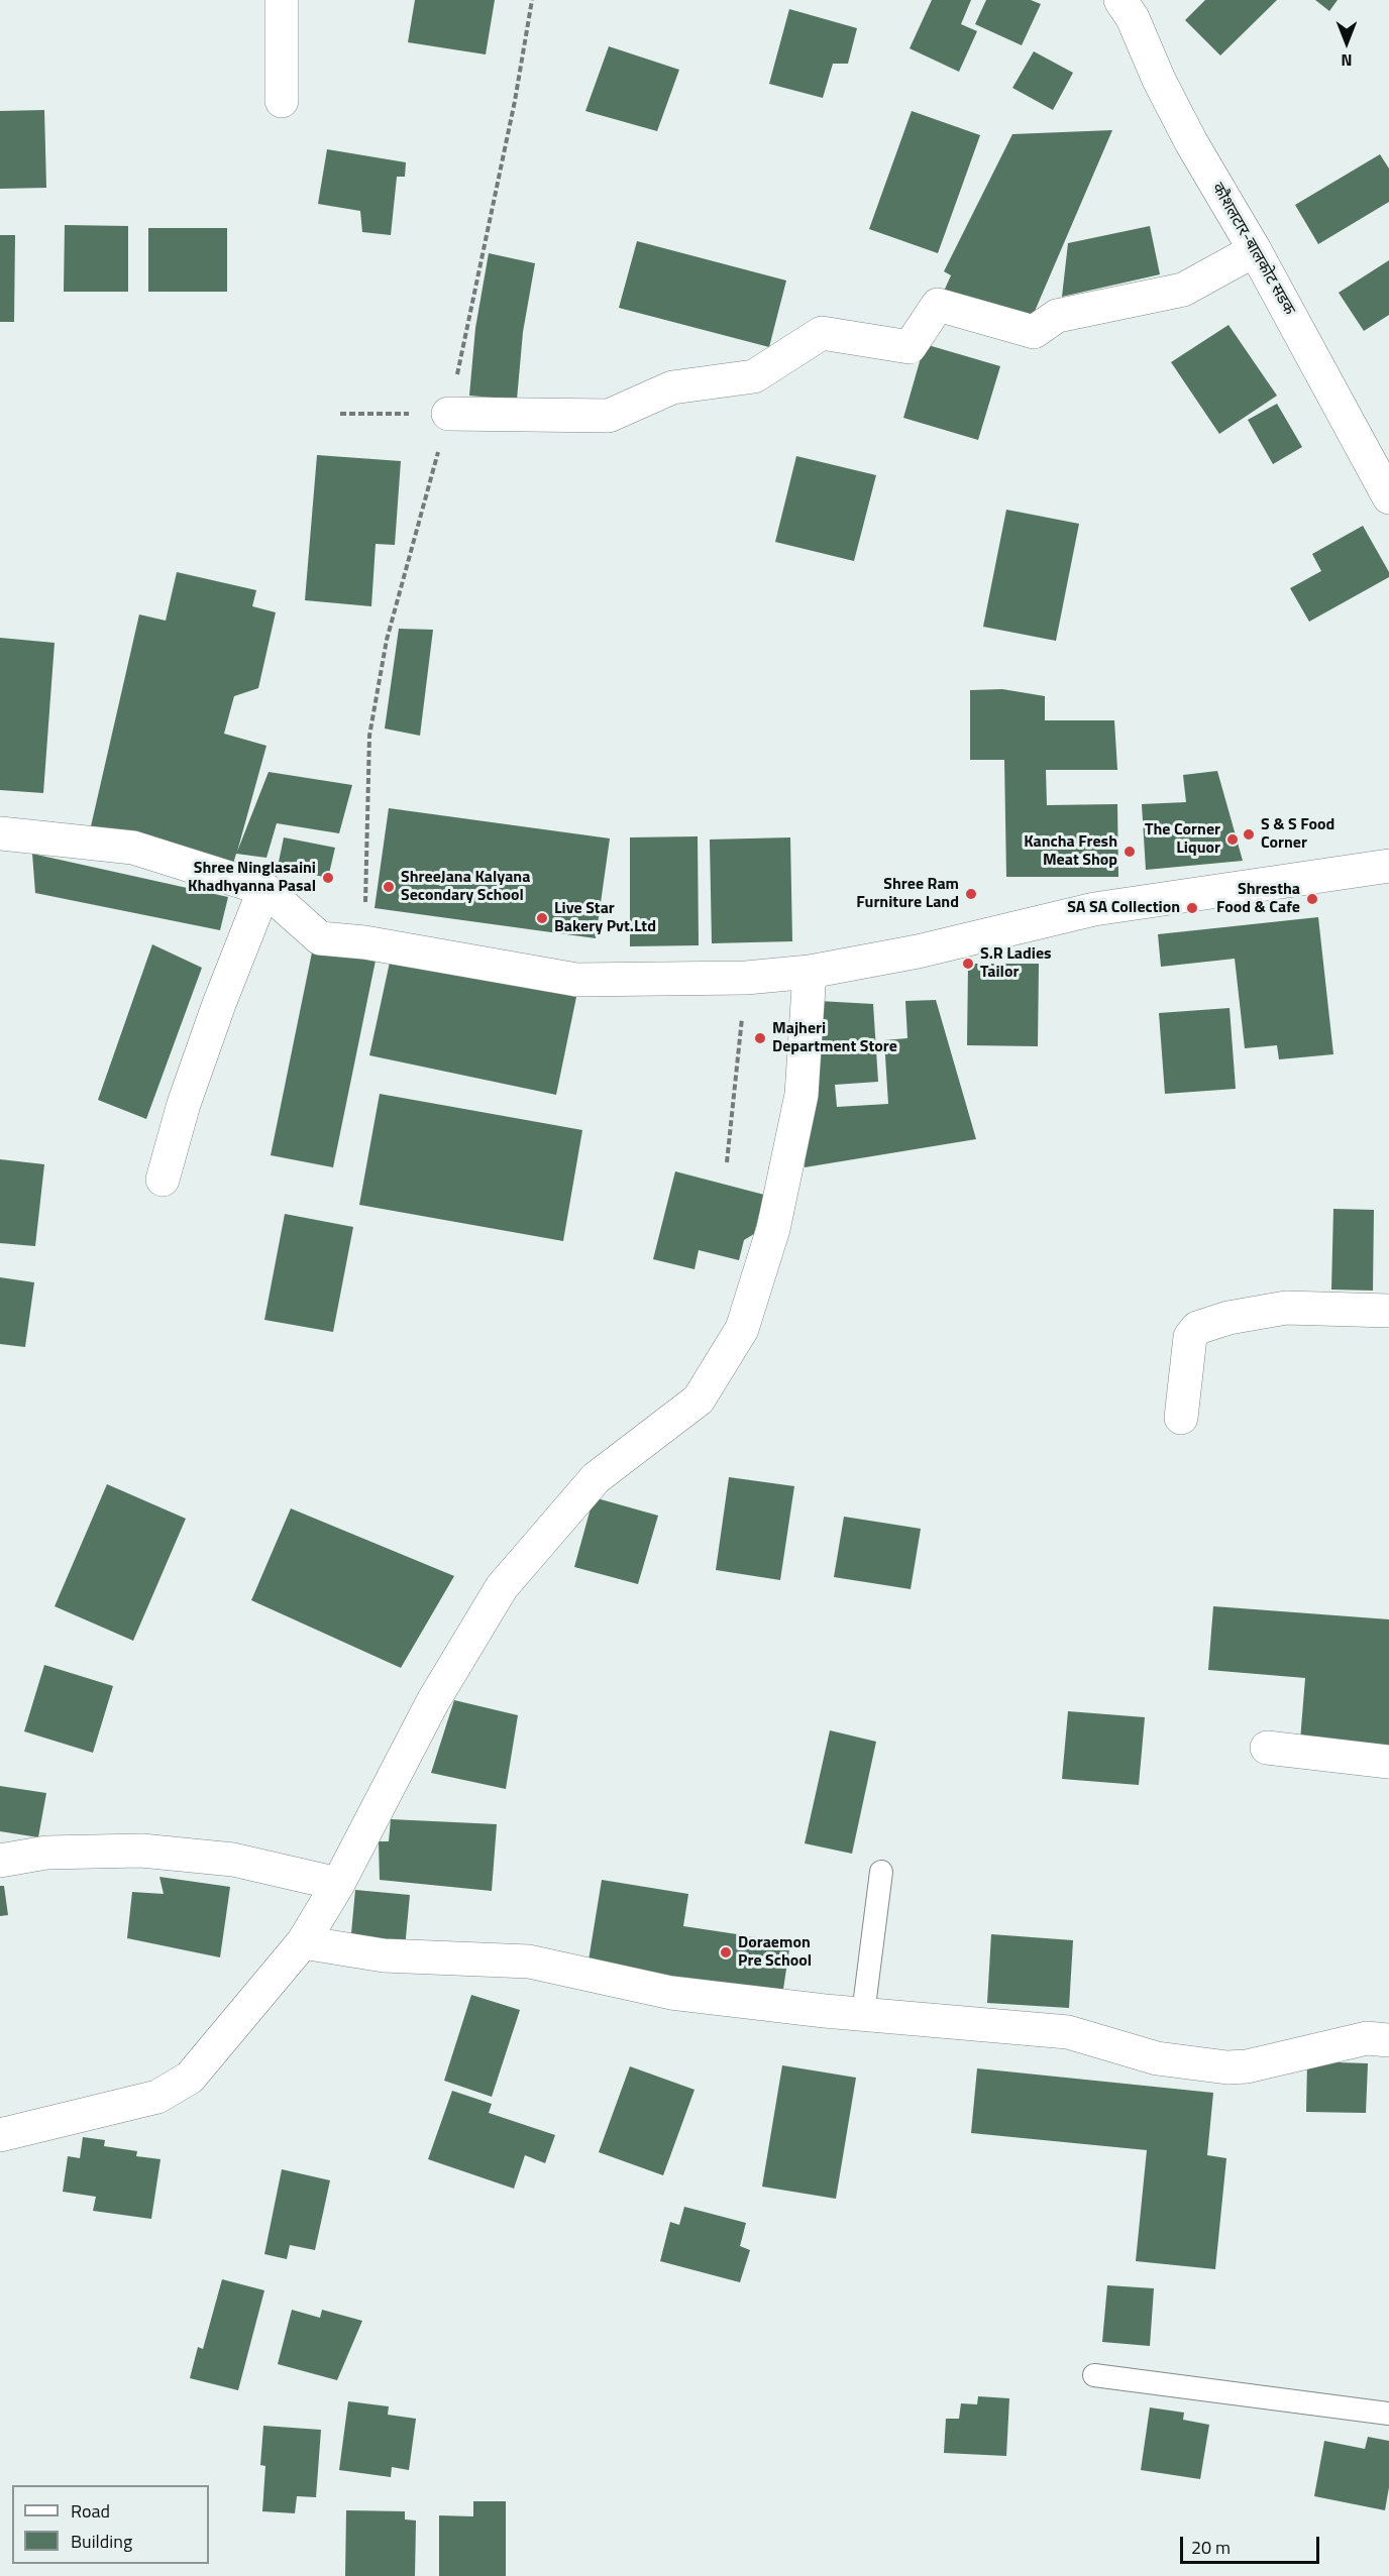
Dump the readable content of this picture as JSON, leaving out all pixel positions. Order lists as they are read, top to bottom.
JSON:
{
  "streets": {
    "street": ["कौशलटार-बालकोट सडक"]
  },
  "places": [
    "S & S Food Corner",
    "The Corner Liquor",
    "Kancha Fresh Meat Shop",
    "Shree Ninglasaini Khadhyanna Pasal",
    "ShreeJana Kalyana Secondary School",
    "Shree Ram Furniture Land",
    "Shrestha Food & Cafe",
    "SA SA Collection",
    "Live Star Bakery Pvt.Ltd",
    "S.R Ladies Tailor",
    "Majheri Department Store",
    "Doraemon Pre School"
  ],
  "legend": ["Road", "Building"],
  "scale_bar": "20 m",
  "north": "bottom"
}
